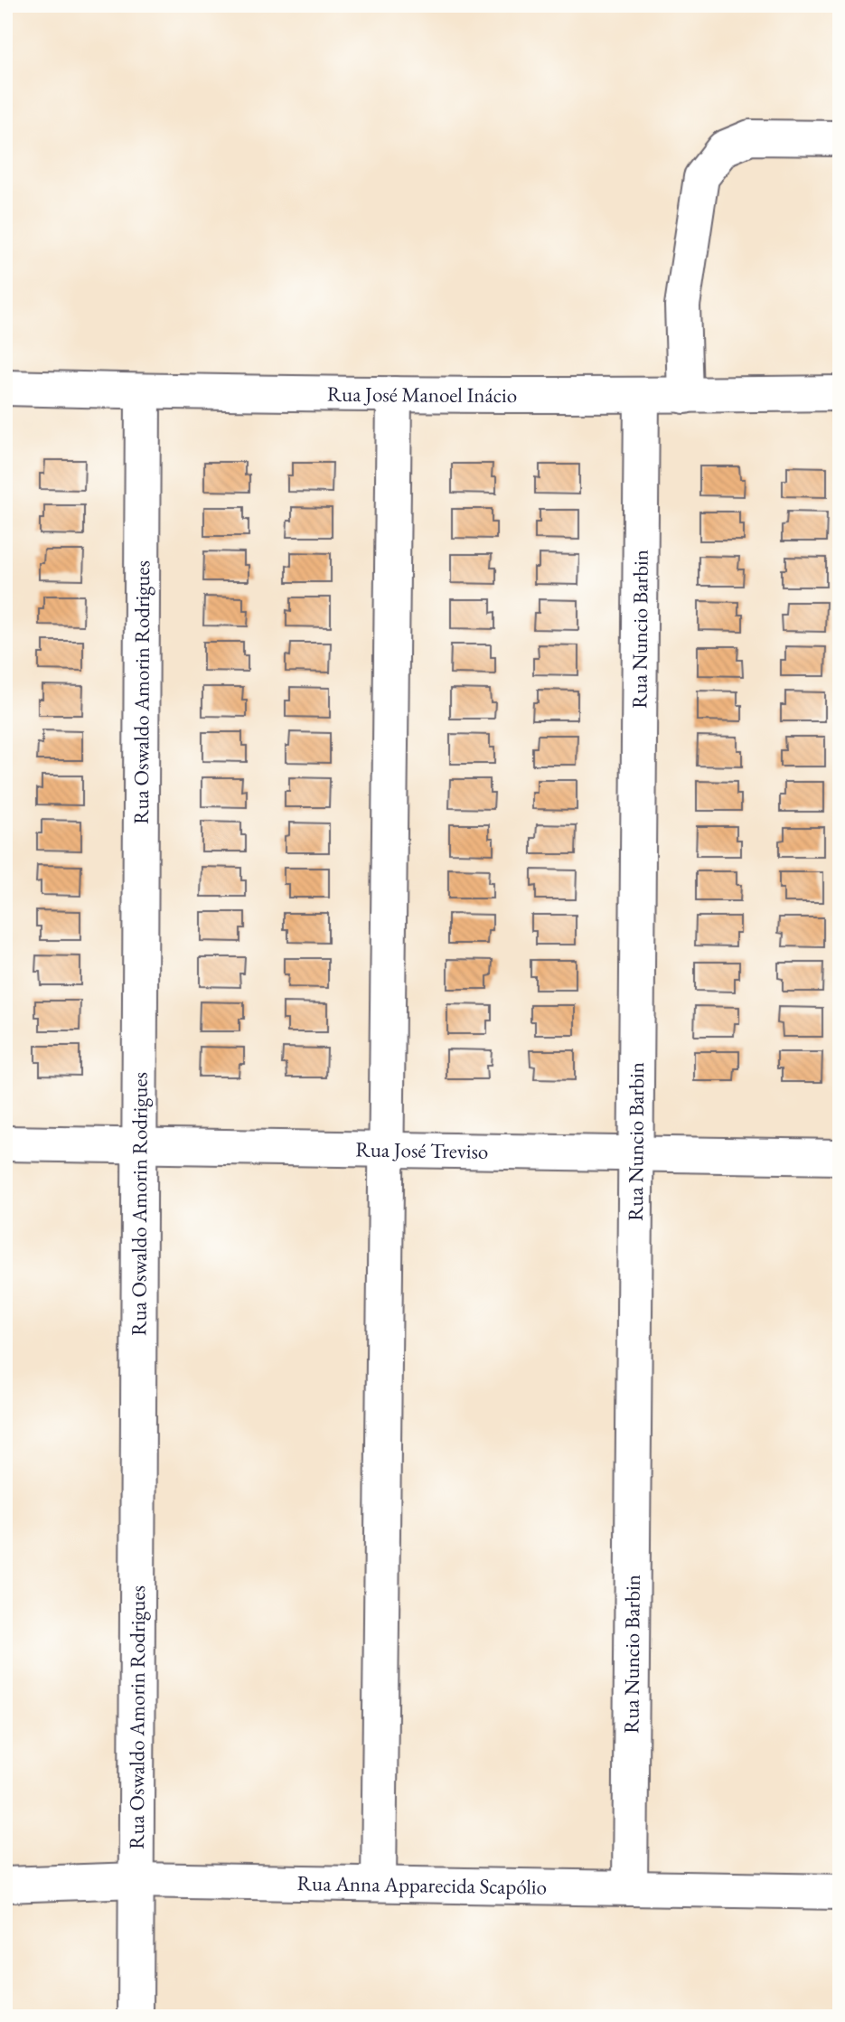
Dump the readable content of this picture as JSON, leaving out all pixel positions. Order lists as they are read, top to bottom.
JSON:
{
  "streets": {
    "street": [
      "Rua José Manoel Inácio",
      "Rua Nuncio Barbin",
      "Rua Oswaldo Amorin Rodrigues",
      "Rua José Treviso",
      "Rua Anna Apparecida Scapólio"
    ]
  },
  "crossings": [
    ["Rua José Manoel Inácio", "Rua Nuncio Barbin"],
    ["Rua José Manoel Inácio", "Rua Oswaldo Amorin Rodrigues"],
    ["Rua Nuncio Barbin", "Rua José Treviso"],
    ["Rua Nuncio Barbin", "Rua Anna Apparecida Scapólio"],
    ["Rua Oswaldo Amorin Rodrigues", "Rua José Treviso"],
    ["Rua Oswaldo Amorin Rodrigues", "Rua Anna Apparecida Scapólio"]
  ]
}
